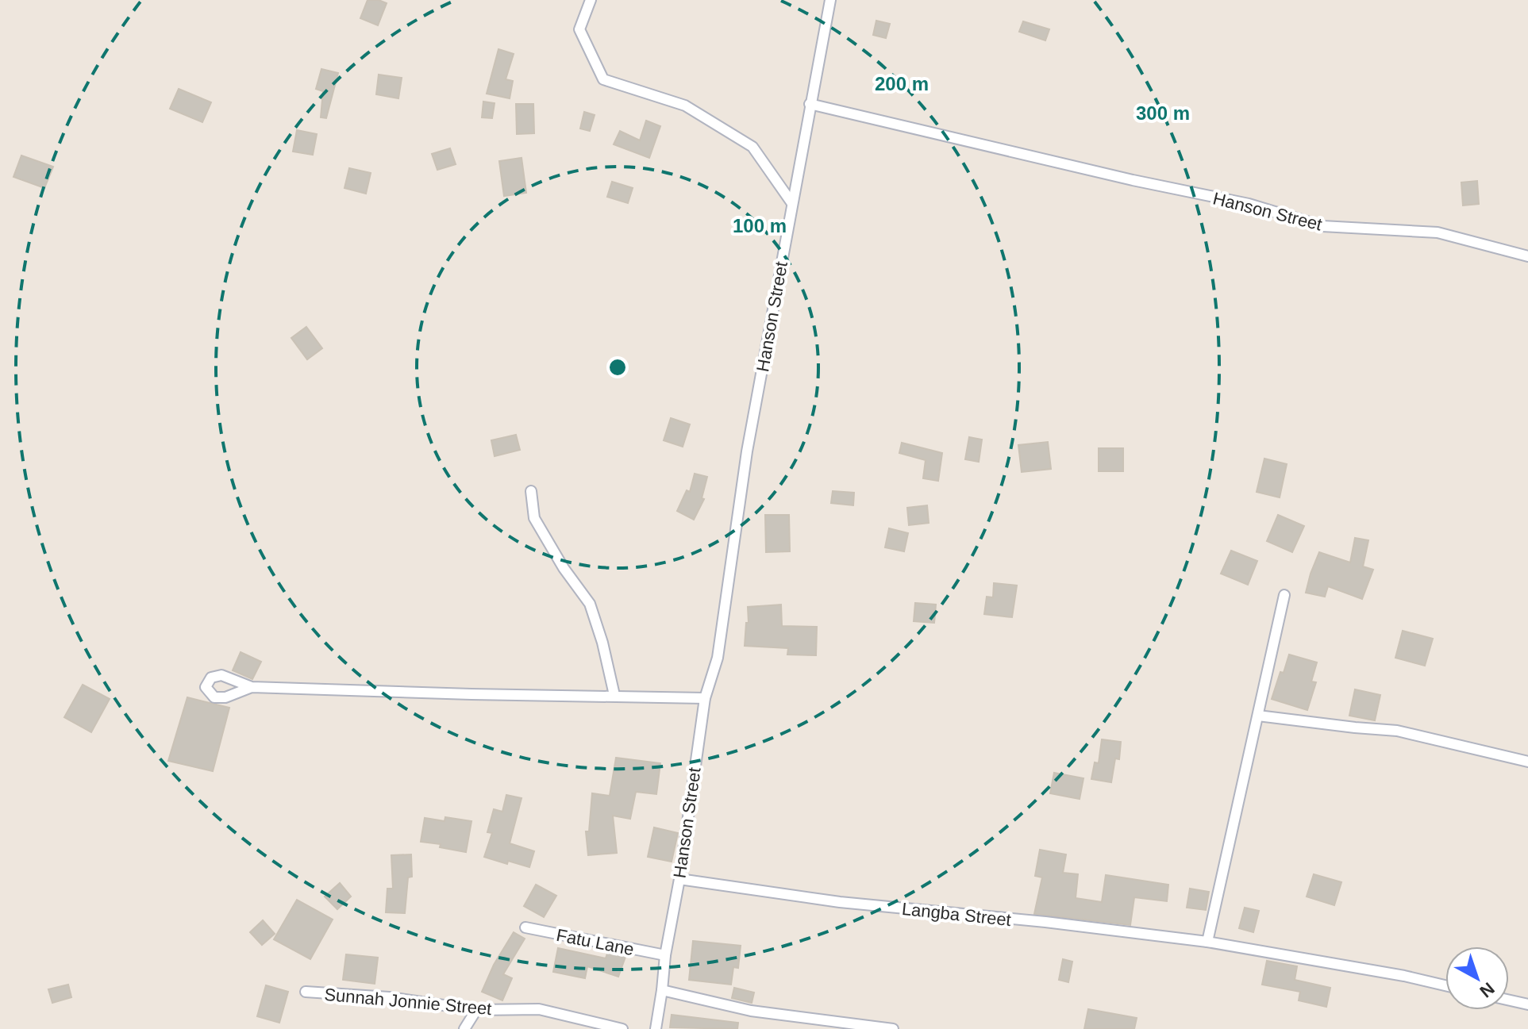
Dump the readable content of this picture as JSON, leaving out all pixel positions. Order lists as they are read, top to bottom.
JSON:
{
  "streets": {
    "street": [
      "Hanson Street",
      "Langba Street",
      "Fatu Lane",
      "Sunnah Jonnie Street"
    ]
  },
  "crossings": [
    ["Hanson Street", "Langba Street"],
    ["Hanson Street", "Fatu Lane"]
  ],
  "north": "bottom right",
  "rings": ["200 m", "300 m", "100 m"]
}
